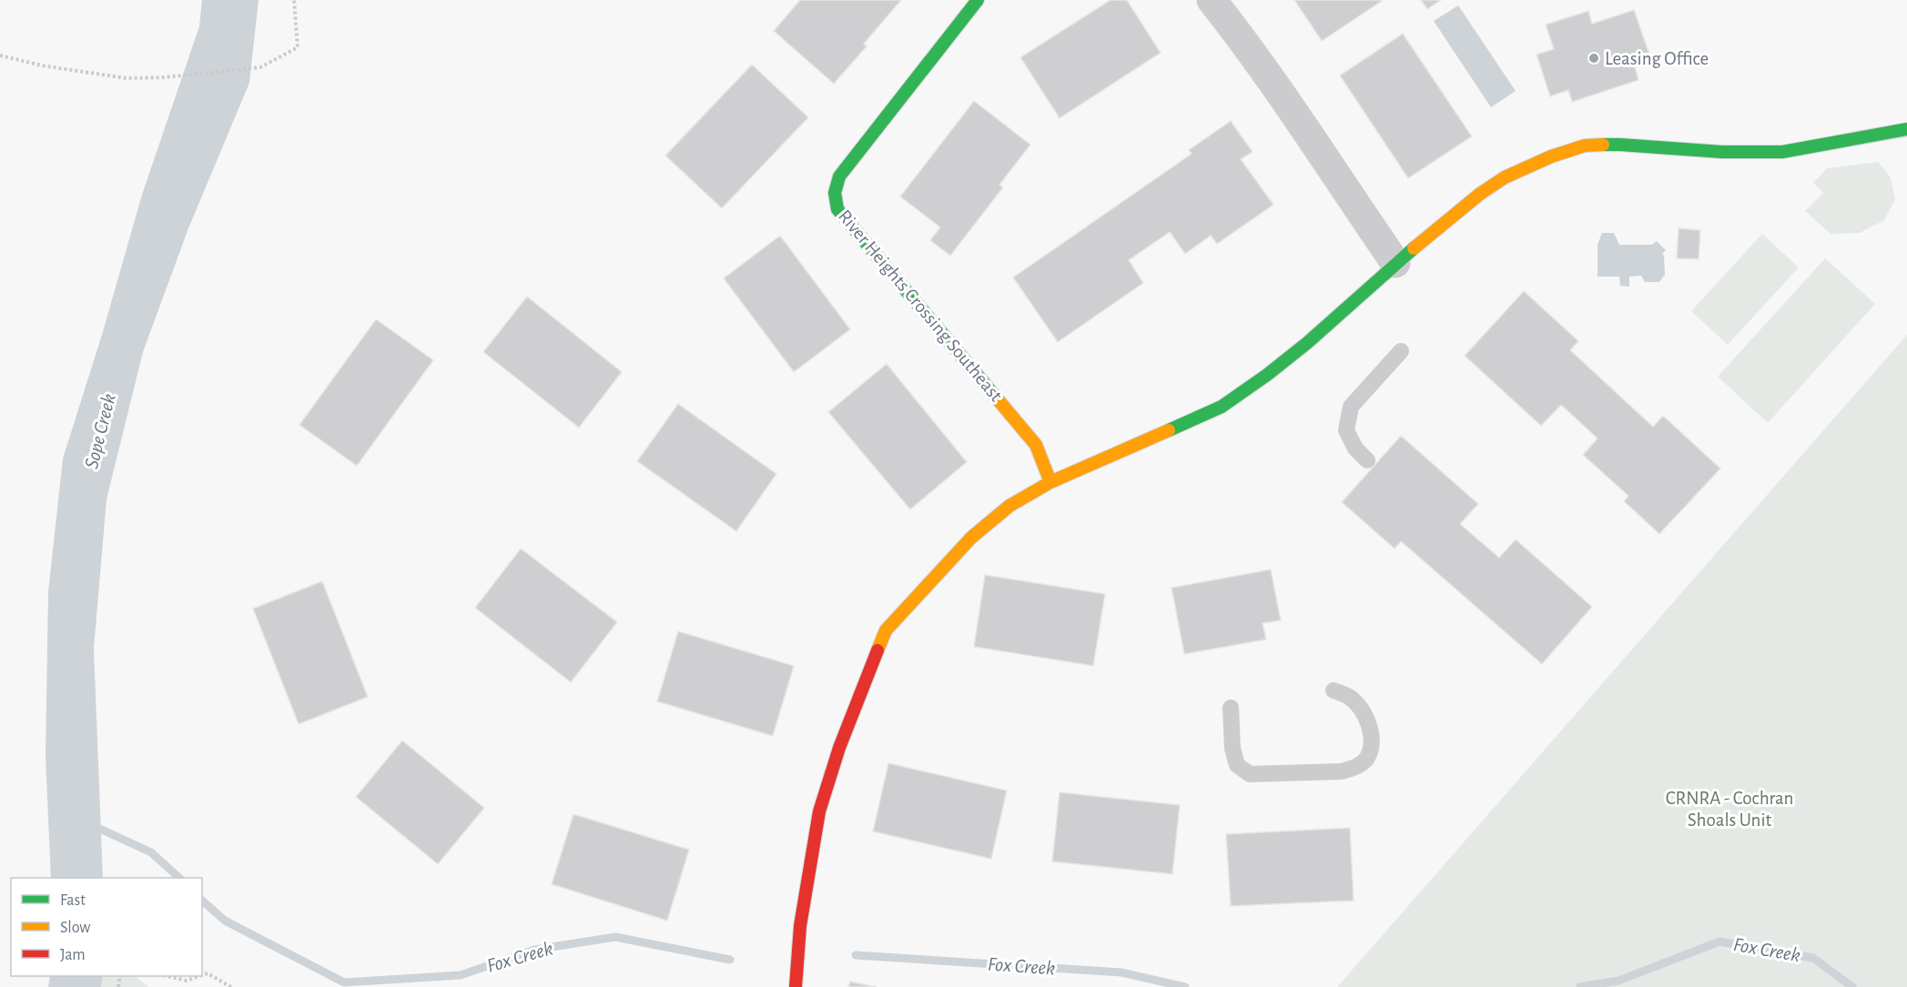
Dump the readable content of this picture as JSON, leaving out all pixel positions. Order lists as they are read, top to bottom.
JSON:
{
  "streets": {
    "street": ["River Heights Crossing Southeast"]
  },
  "water": ["Sope Creek", "Fox Creek"],
  "parks": ["CRNRA - Cochran Shoals Unit"],
  "places": ["Leasing Office"],
  "legend": ["Fast", "Slow", "Jam"]
}
